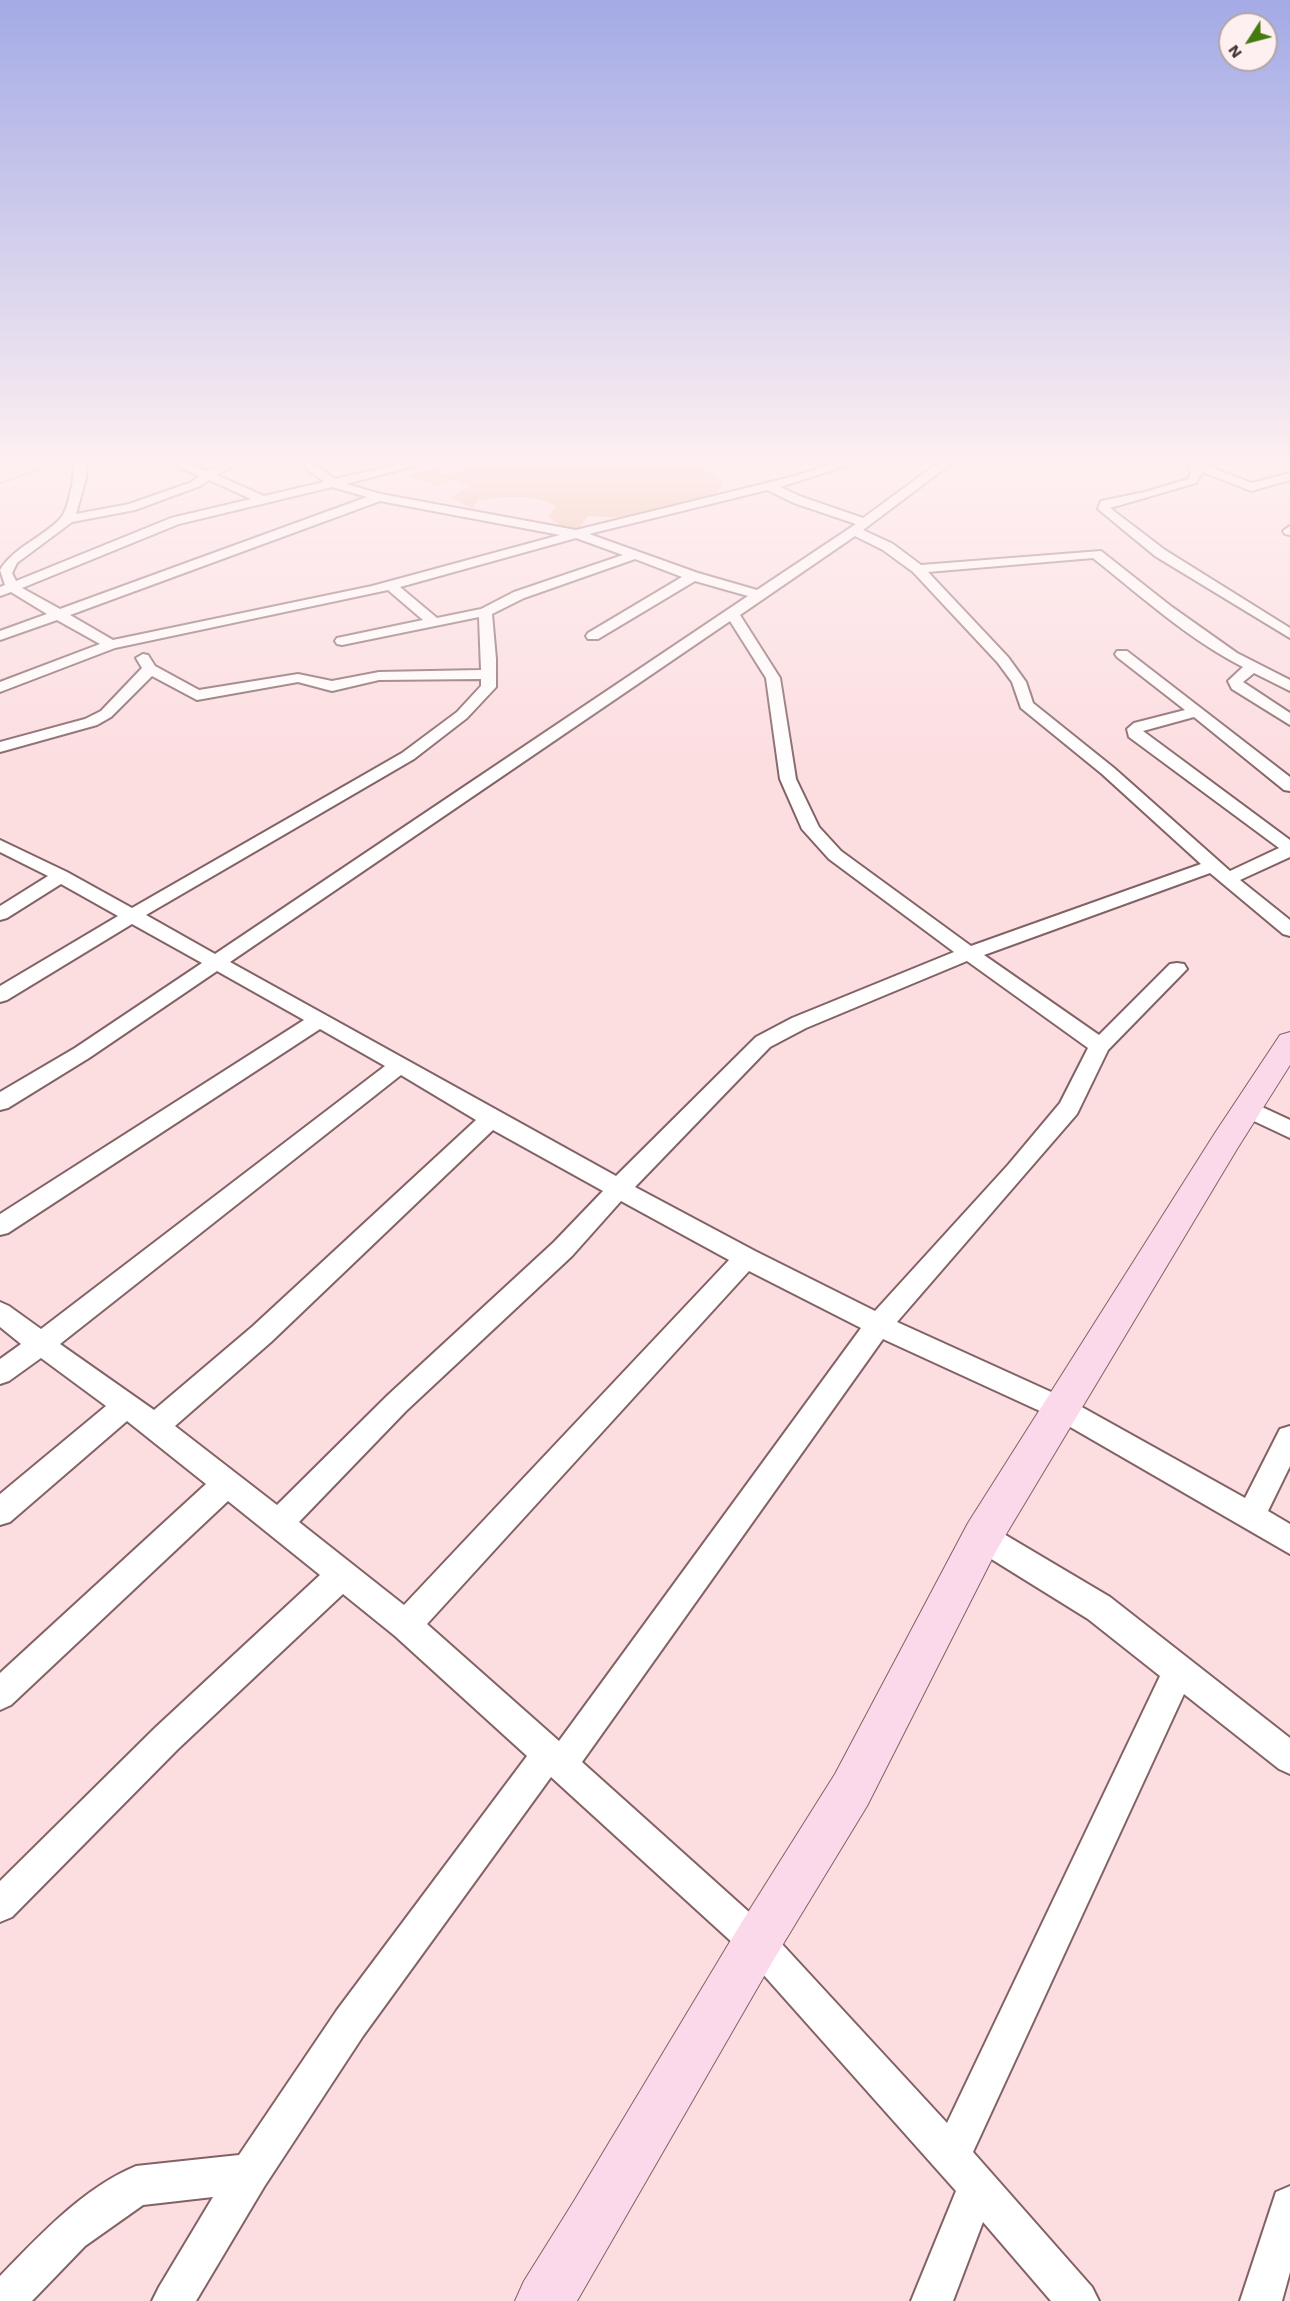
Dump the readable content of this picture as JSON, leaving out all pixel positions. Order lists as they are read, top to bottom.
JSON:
{
  "north": "bottom left"
}
